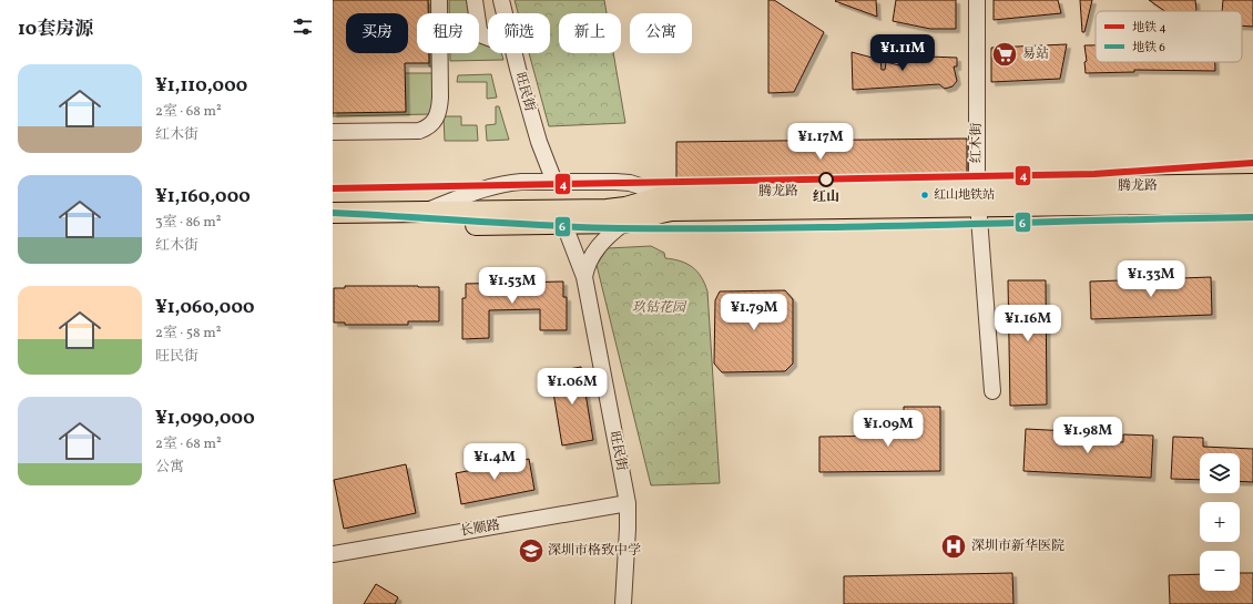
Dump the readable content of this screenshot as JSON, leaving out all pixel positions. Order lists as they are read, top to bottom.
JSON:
{
  "streets": {
    "main road": ["腾龙路"],
    "street": ["旺民街", "红木街", "长顺路"]
  },
  "crossings": [
    ["旺民街", "腾龙路"],
    ["旺民街", "长顺路"],
    ["红木街", "腾龙路"]
  ],
  "parks": ["玖钻花园"],
  "places": {
    "supermarket": ["易站"],
    "other": ["红山", "红山地铁站"],
    "hospital": ["深圳市新华医院"],
    "school or university": ["深圳市格致中学"]
  },
  "lines": ["metro line 4", "metro line 6"],
  "legend": ["地铁 4", "地铁 6"],
  "page": {
    "heading": "10套房源",
    "chip": [
      "买房",
      "租房",
      "筛选",
      "新上",
      "公寓"
    ],
    "price": [
      "¥1.11M",
      "¥1.17M",
      "¥1.33M",
      "¥1.53M",
      "¥1.79M",
      "¥1.16M",
      "¥1.06M",
      "¥1.09M",
      "¥1.98M",
      "¥1.4M"
    ],
    "list": [
      {
        "name": "¥1,110,000",
        "note": "2室 · 68 m² · 红木街"
      },
      {
        "name": "¥1,160,000",
        "note": "3室 · 86 m² · 红木街"
      },
      {
        "name": "¥1,060,000",
        "note": "2室 · 58 m² · 旺民街"
      },
      {
        "name": "¥1,090,000",
        "note": "2室 · 68 m² · 公寓"
      }
    ],
    "map_buttons": ["+", "−"]
  }
}
